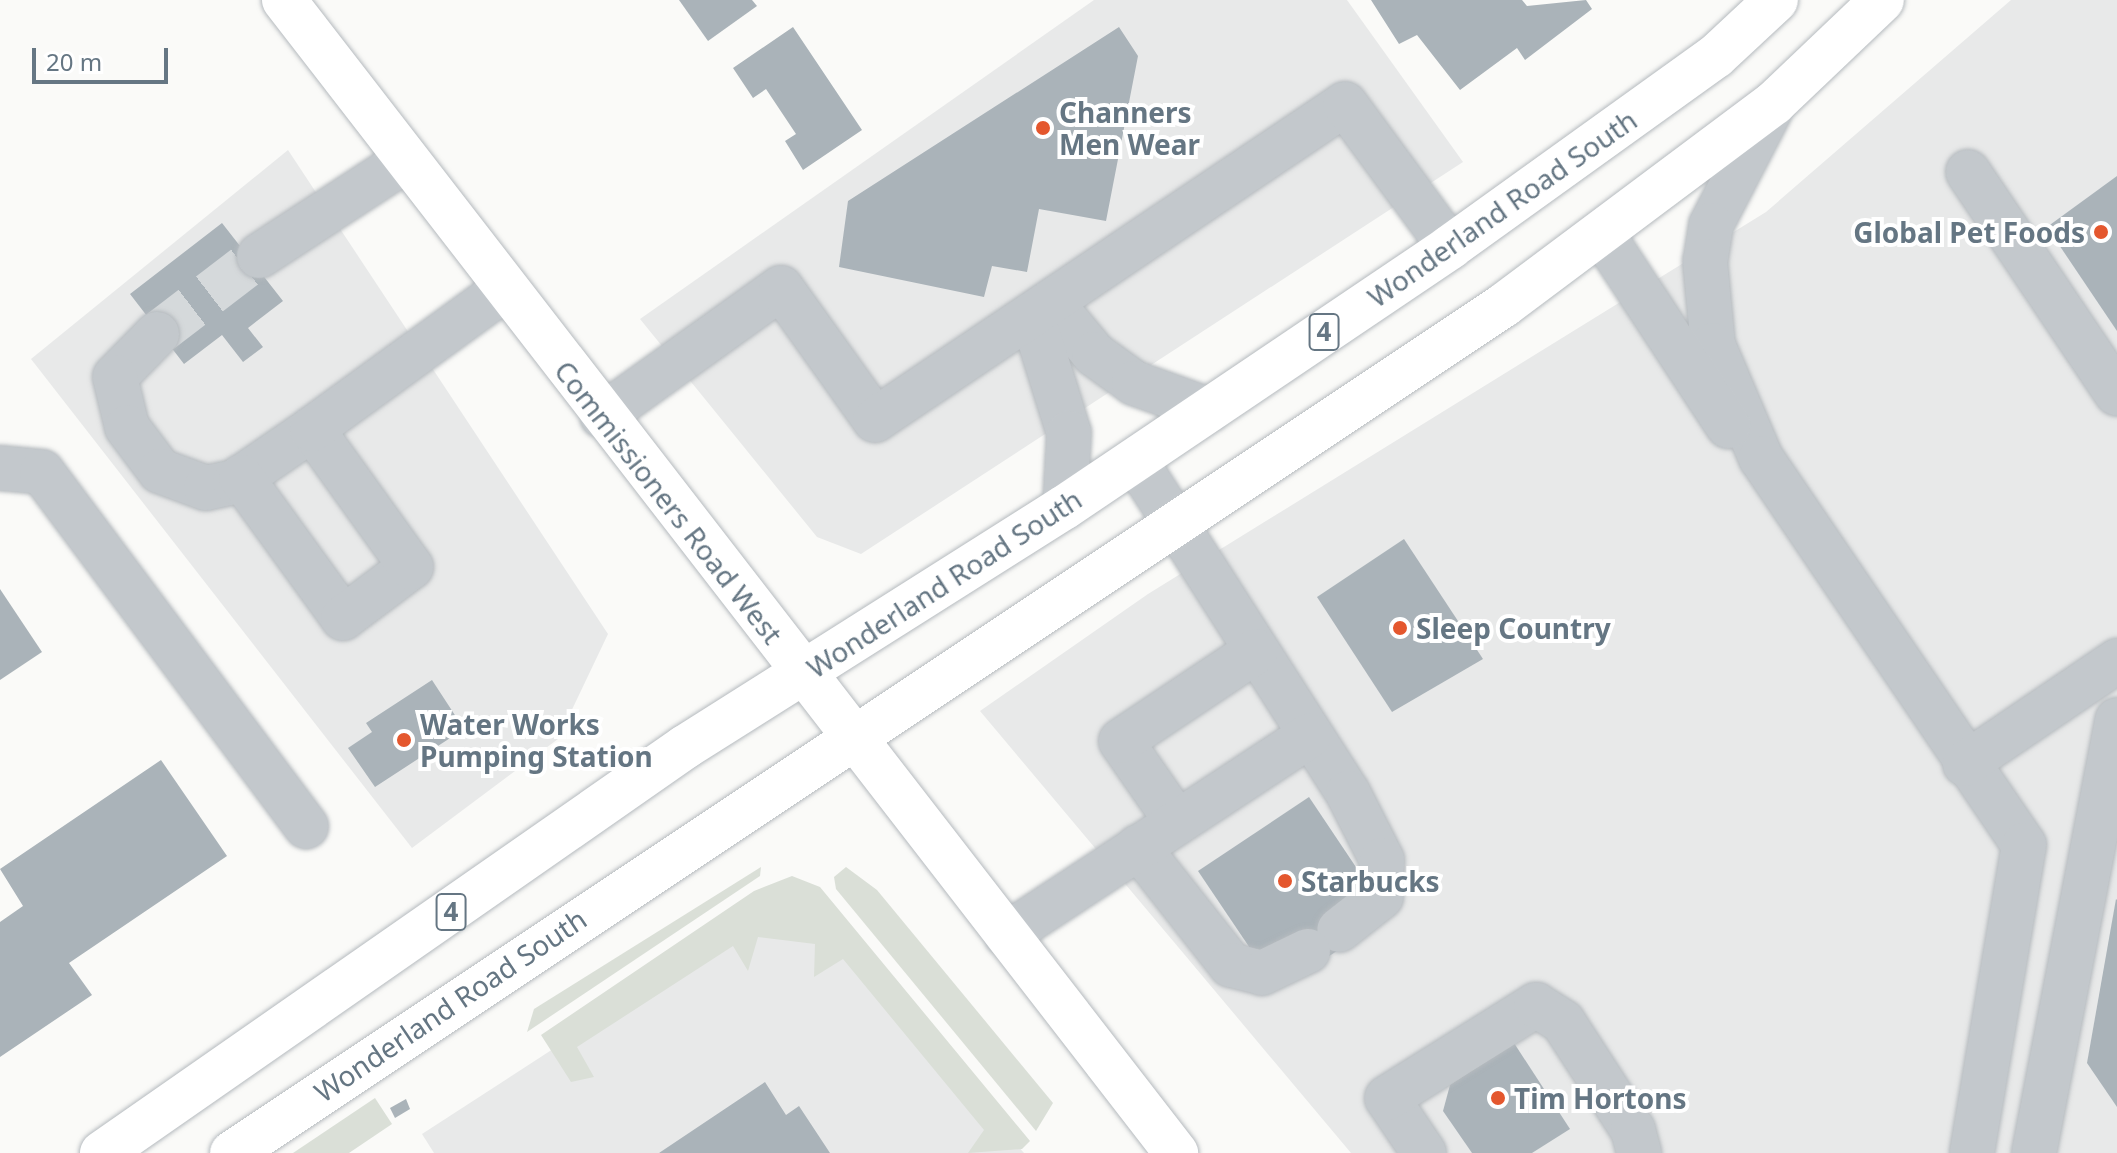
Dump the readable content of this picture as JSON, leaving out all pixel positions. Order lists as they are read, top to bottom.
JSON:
{
  "streets": {
    "main road": ["Wonderland Road South", "4", "Commissioners Road West"]
  },
  "crossings": [
    ["Wonderland Road South", "Commissioners Road West"]
  ],
  "places": [
    "Channers Men Wear",
    "Global Pet Foods",
    "Sleep Country",
    "Water Works Pumping Station",
    "Starbucks",
    "Tim Hortons"
  ],
  "scale_bar": "20 m"
}
